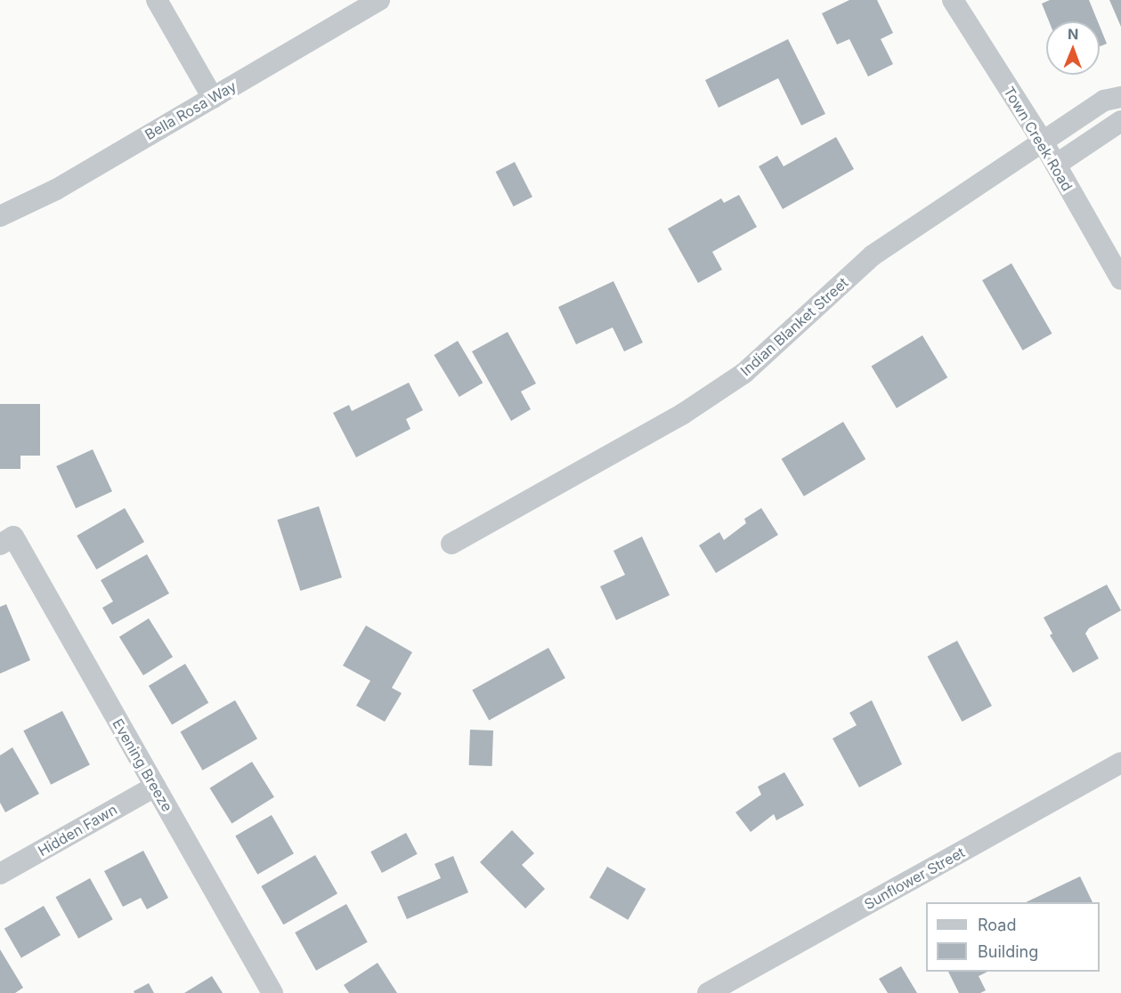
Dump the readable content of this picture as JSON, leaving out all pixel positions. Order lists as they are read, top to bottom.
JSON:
{
  "streets": {
    "street": [
      "Bella Rosa Way",
      "Town Creek Road",
      "Indian Blanket Street",
      "Evening Breeze",
      "Hidden Fawn",
      "Sunflower Street"
    ]
  },
  "crossings": [
    ["Town Creek Road", "Indian Blanket Street"],
    ["Evening Breeze", "Hidden Fawn"]
  ],
  "legend": ["Road", "Building"],
  "north": "top"
}
